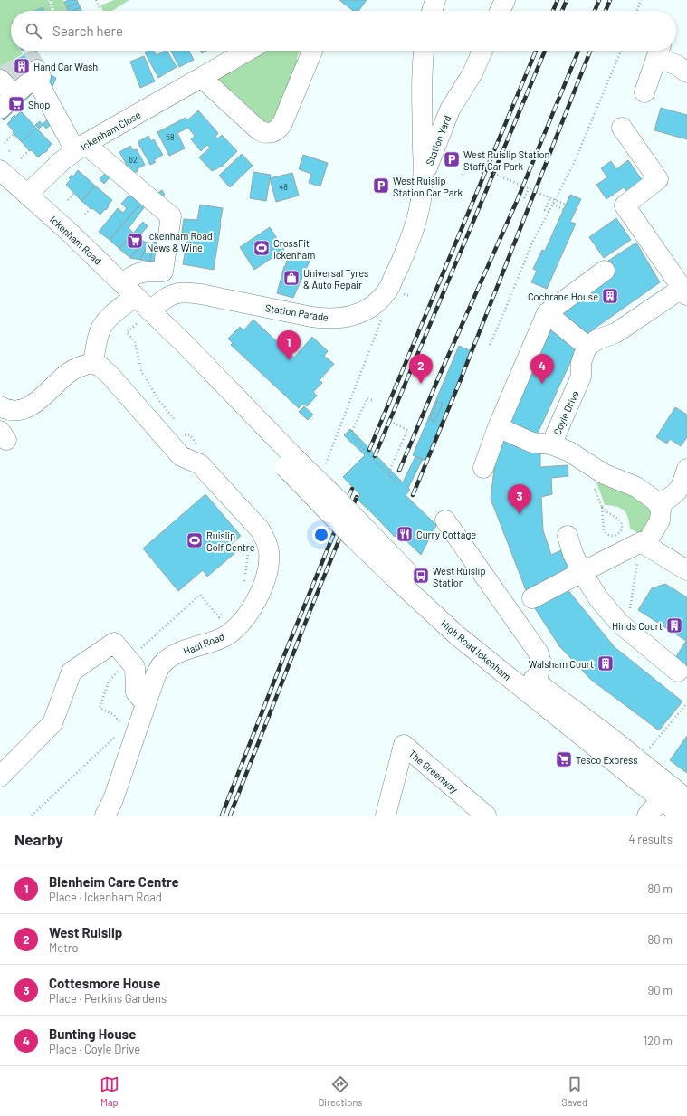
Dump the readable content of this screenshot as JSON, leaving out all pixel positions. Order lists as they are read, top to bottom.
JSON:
{
  "streets": {
    "street": [
      "Ickenham Close",
      "Station Yard",
      "Ickenham Road",
      "Station Parade",
      "Coyle Drive",
      "Haul Road",
      "High Road Ickenham",
      "The Greenway"
    ]
  },
  "crossings": [
    ["Ickenham Close", "Ickenham Road"],
    ["Station Yard", "Station Parade"],
    ["Ickenham Road", "Station Parade"],
    ["Ickenham Road", "High Road Ickenham"]
  ],
  "places": {
    "building": [
      "Hand Car Wash",
      "Cochrane House",
      "Hinds Court",
      "Walsham Court"
    ],
    "supermarket": ["Shop", "Ickenham Road News & Wine", "Tesco Express"],
    "parking": ["West Ruislip Station Staff Car Park", "West Ruislip Station Car Park"],
    "sports": ["CrossFit Ickenham", "Ruislip Golf Centre"],
    "shop": ["Universal Tyres & Auto Repair"],
    "restaurant": ["Curry Cottage"],
    "bus stop": ["West Ruislip Station"]
  },
  "house_numbers": ["58", "62", "48"],
  "page": {
    "search": "Search here",
    "pins": [
      "1",
      "2",
      "4",
      "3"
    ],
    "heading": ["Nearby", "4 results"],
    "list": [
      {
        "mark": "1",
        "name": "Blenheim Care Centre",
        "note": "Place · Ickenham Road",
        "value": "80 m"
      },
      {
        "mark": "2",
        "name": "West Ruislip",
        "note": "Metro",
        "value": "80 m"
      },
      {
        "mark": "3",
        "name": "Cottesmore House",
        "note": "Place · Perkins Gardens",
        "value": "90 m"
      },
      {
        "mark": "4",
        "name": "Bunting House",
        "note": "Place · Coyle Drive",
        "value": "120 m"
      }
    ],
    "nav": ["Map", "Directions", "Saved"]
  }
}
